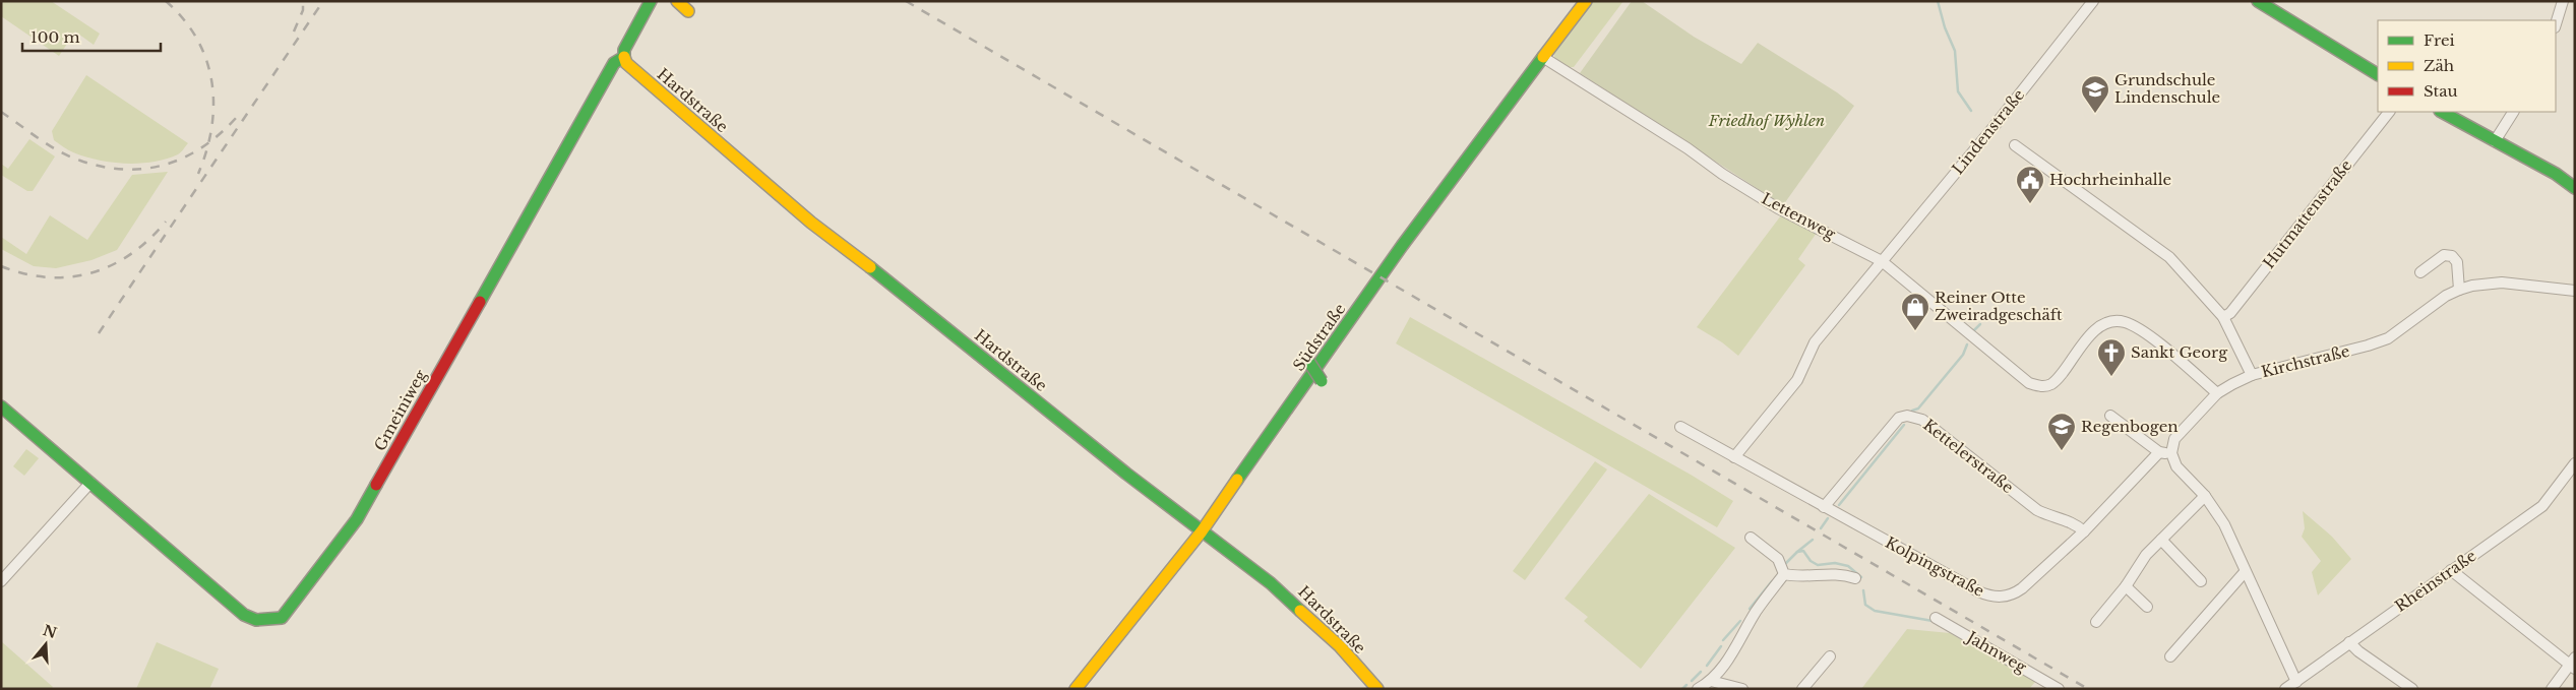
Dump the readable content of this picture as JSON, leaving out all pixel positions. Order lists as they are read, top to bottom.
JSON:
{
  "streets": {
    "street": [
      "Hardstraße",
      "Lindenstraße",
      "Hutmattenstraße",
      "Lettenweg",
      "Südstraße",
      "Kirchstraße",
      "Gmeiniweg",
      "Kettelerstraße",
      "Kolpingstraße",
      "Rheinstraße",
      "Jahnweg"
    ]
  },
  "crossings": [
    ["Hardstraße", "Südstraße"],
    ["Hardstraße", "Gmeiniweg"],
    ["Lindenstraße", "Lettenweg"],
    ["Lindenstraße", "Kolpingstraße"],
    ["Lettenweg", "Südstraße"],
    ["Lettenweg", "Kirchstraße"],
    ["Kettelerstraße", "Kolpingstraße"]
  ],
  "parks": ["Friedhof Wyhlen"],
  "places": {
    "school or university": ["Grundschule Lindenschule", "Regenbogen"],
    "public building": ["Hochrheinhalle"],
    "shop": ["Reiner Otte Zweiradgeschäft"],
    "church": ["Sankt Georg"]
  },
  "legend": ["Frei", "Zäh", "Stau"],
  "scale_bar": "100 m",
  "north": "top"
}
